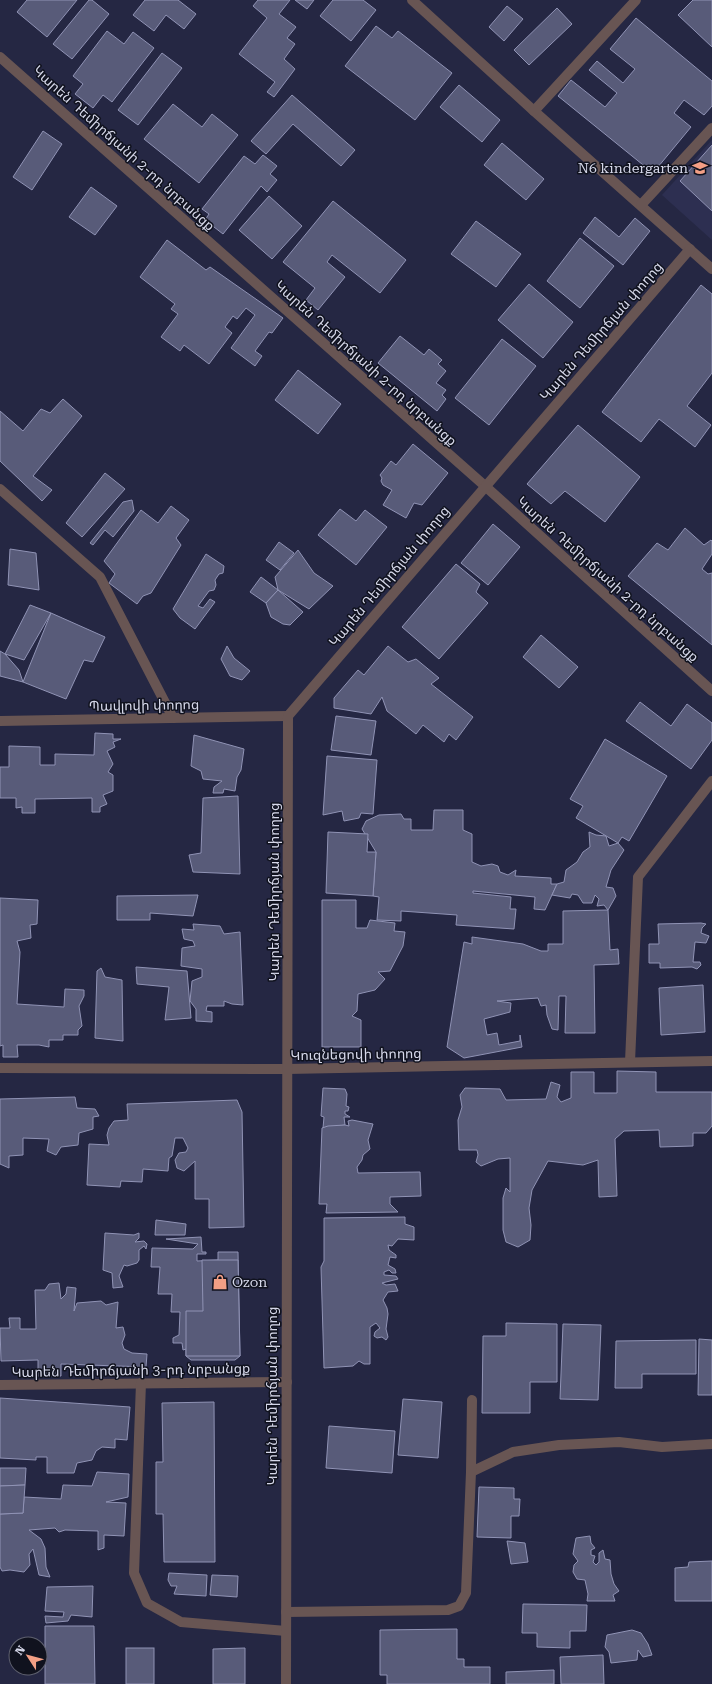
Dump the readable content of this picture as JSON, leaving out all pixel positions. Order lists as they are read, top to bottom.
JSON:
{
  "streets": {
    "street": [
      "Կարեն Դեմիրճյանի 2-րդ նրբանցք",
      "Կարեն Դեմիրճյան փողոց",
      "Պավլովի փողոց",
      "Կուզնեցովի փողոց",
      "Կարեն Դեմիրճյանի 3-րդ նրբանցք"
    ]
  },
  "crossings": [
    ["Կարեն Դեմիրճյանի 2-րդ նրբանցք", "Կարեն Դեմիրճյան փողոց"],
    ["Կարեն Դեմիրճյան փողոց", "Պավլովի փողոց"],
    ["Կարեն Դեմիրճյան փողոց", "Կուզնեցովի փողոց"],
    ["Կարեն Դեմիրճյան փողոց", "Կարեն Դեմիրճյանի 3-րդ նրբանցք"]
  ],
  "places": {
    "school or university": ["N6 kindergarten"],
    "shop": ["Ozon"]
  },
  "north": "top left"
}
